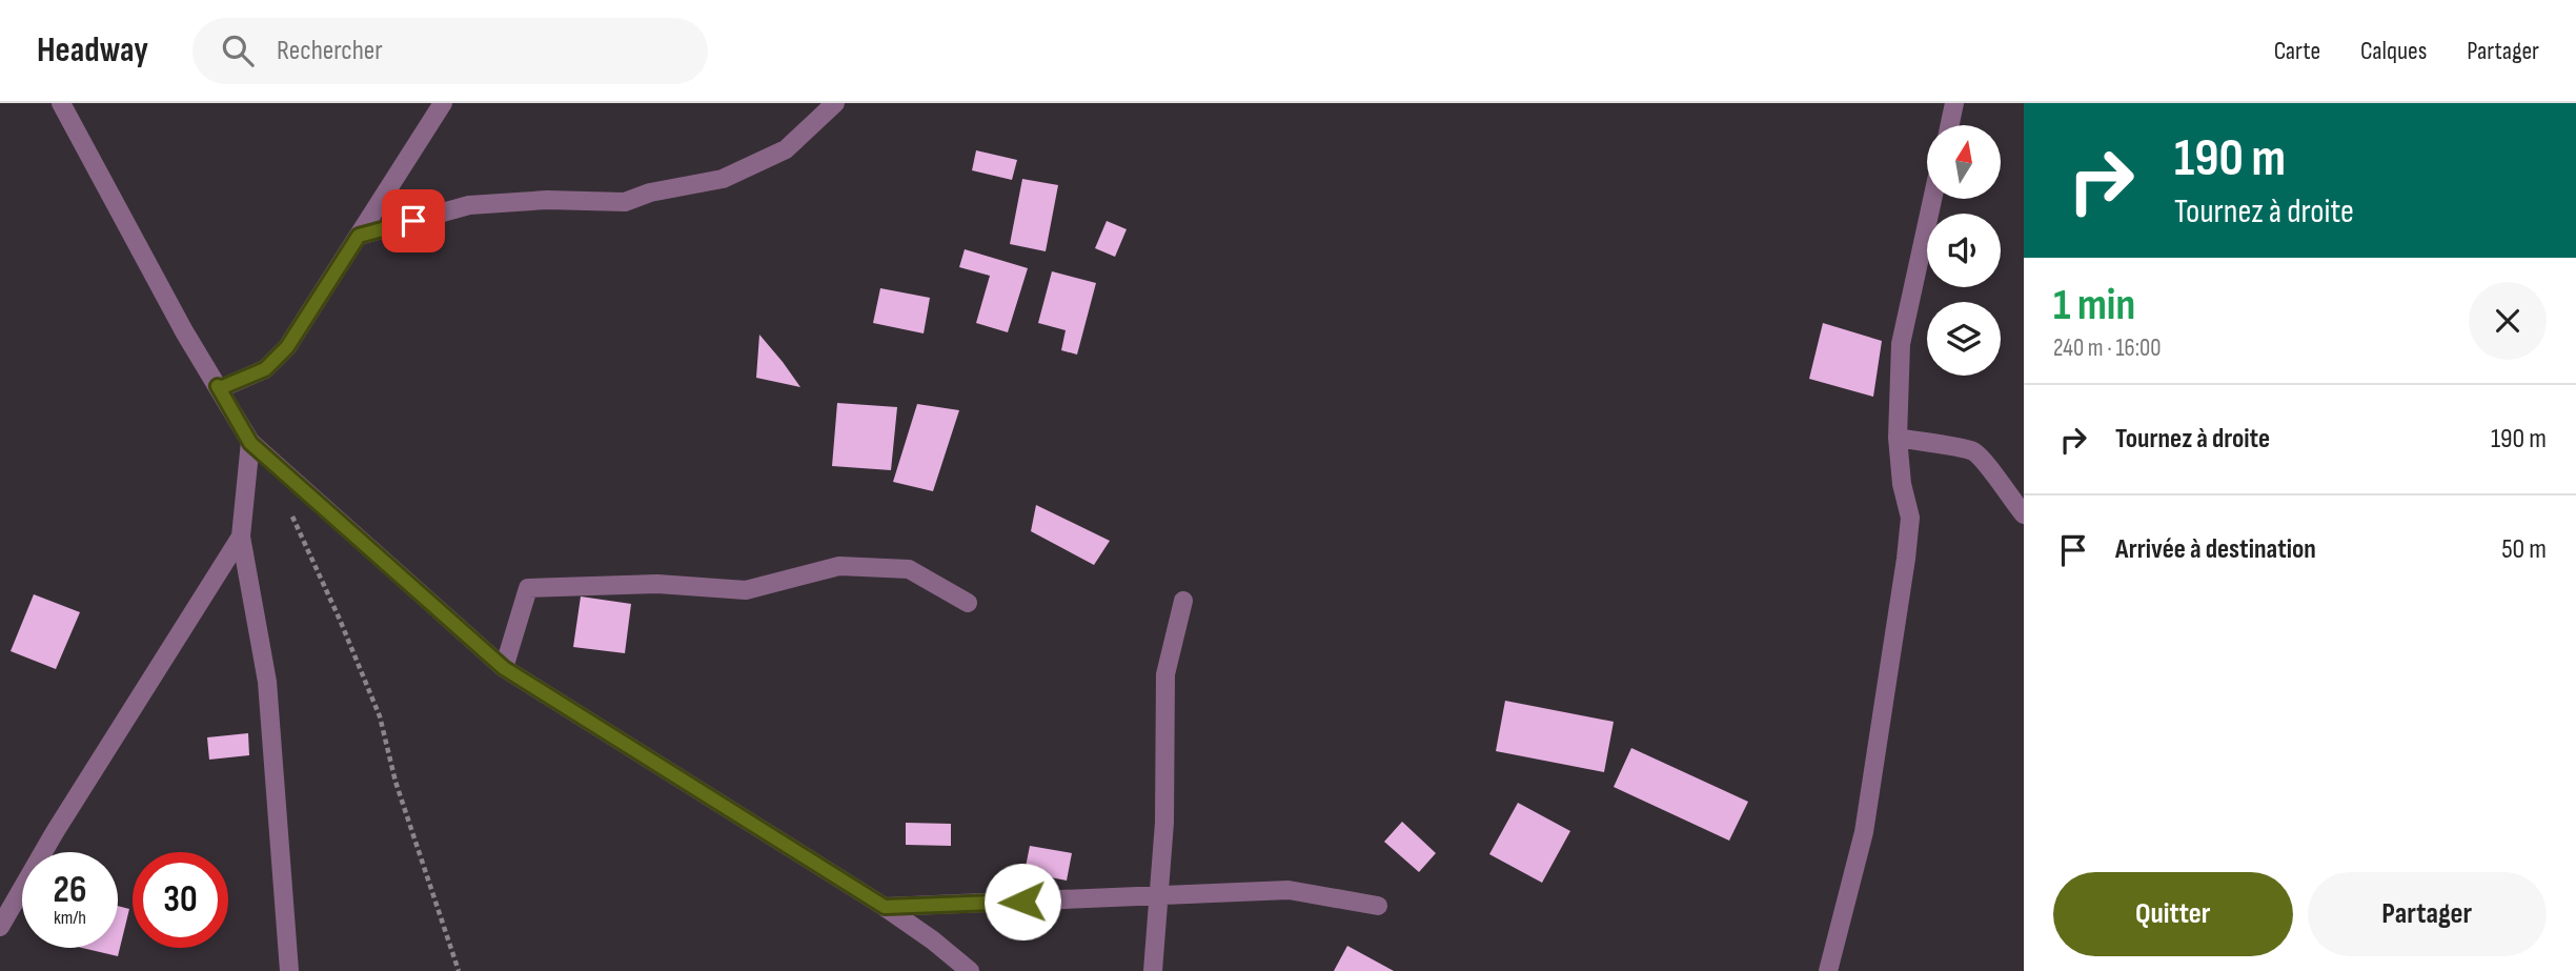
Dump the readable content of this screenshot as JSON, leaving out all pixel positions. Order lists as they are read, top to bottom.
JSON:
{
  "north": "top",
  "page": {
    "header": "Headway",
    "search": "Rechercher",
    "nav": ["Carte", "Calques", "Partager"],
    "turn": ["190 m", "Tournez à droite"],
    "heading": ["1 min", "240 m · 16:00"],
    "list": [
      {
        "name": "Tournez à droite",
        "value": "190 m"
      },
      {
        "name": "Arrivée à destination",
        "value": "50 m"
      }
    ],
    "speed": "26 km/h",
    "limit": "30",
    "buttons": ["Quitter", "Partager"]
  }
}
